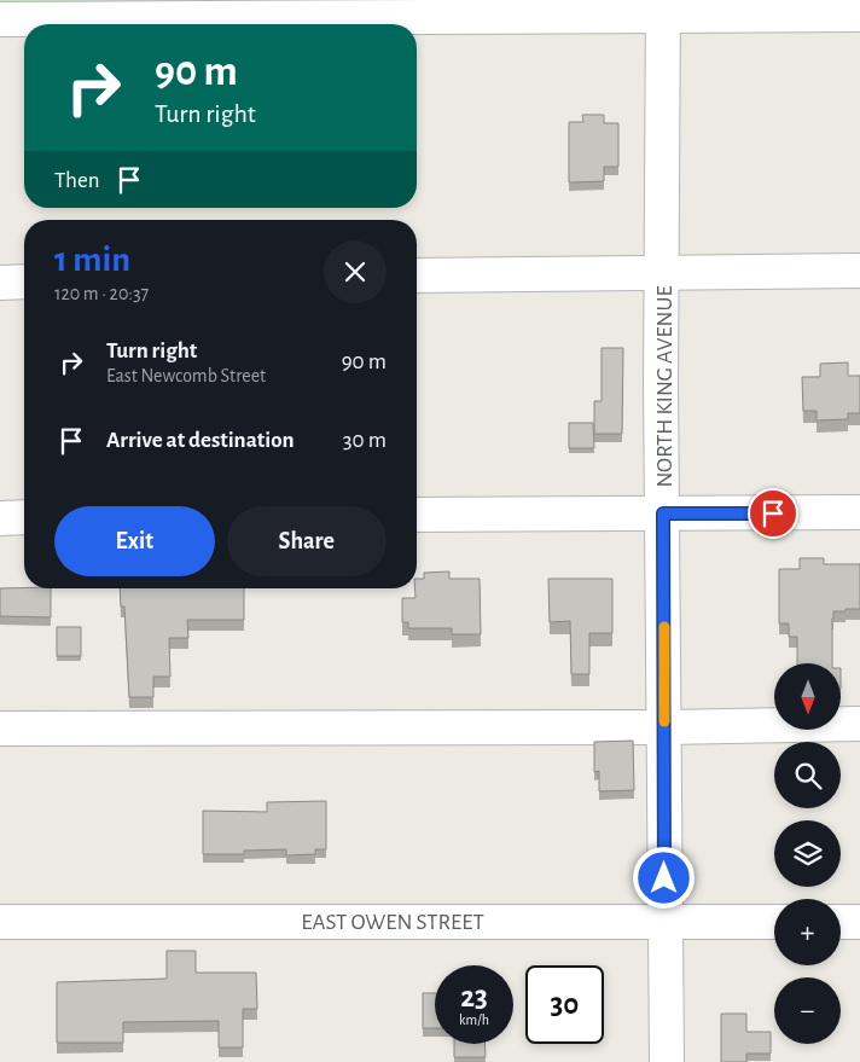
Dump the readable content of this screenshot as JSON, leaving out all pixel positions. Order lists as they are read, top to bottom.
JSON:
{
  "streets": {
    "street": ["NORTH KING AVENUE", "EAST OWEN STREET"]
  },
  "crossings": [
    ["NORTH KING AVENUE", "EAST OWEN STREET"]
  ],
  "north": "bottom",
  "page": {
    "turn": ["90 m", "Turn right"],
    "then": "Then",
    "heading": ["1 min", "120 m · 20:37"],
    "list": [
      {
        "name": "Turn right",
        "note": "East Newcomb Street",
        "value": "90 m"
      },
      {
        "name": "Arrive at destination",
        "value": "30 m"
      }
    ],
    "buttons": ["Exit", "Share"],
    "map_buttons": ["+", "−"],
    "speed": "23 km/h",
    "limit": "30"
  }
}
